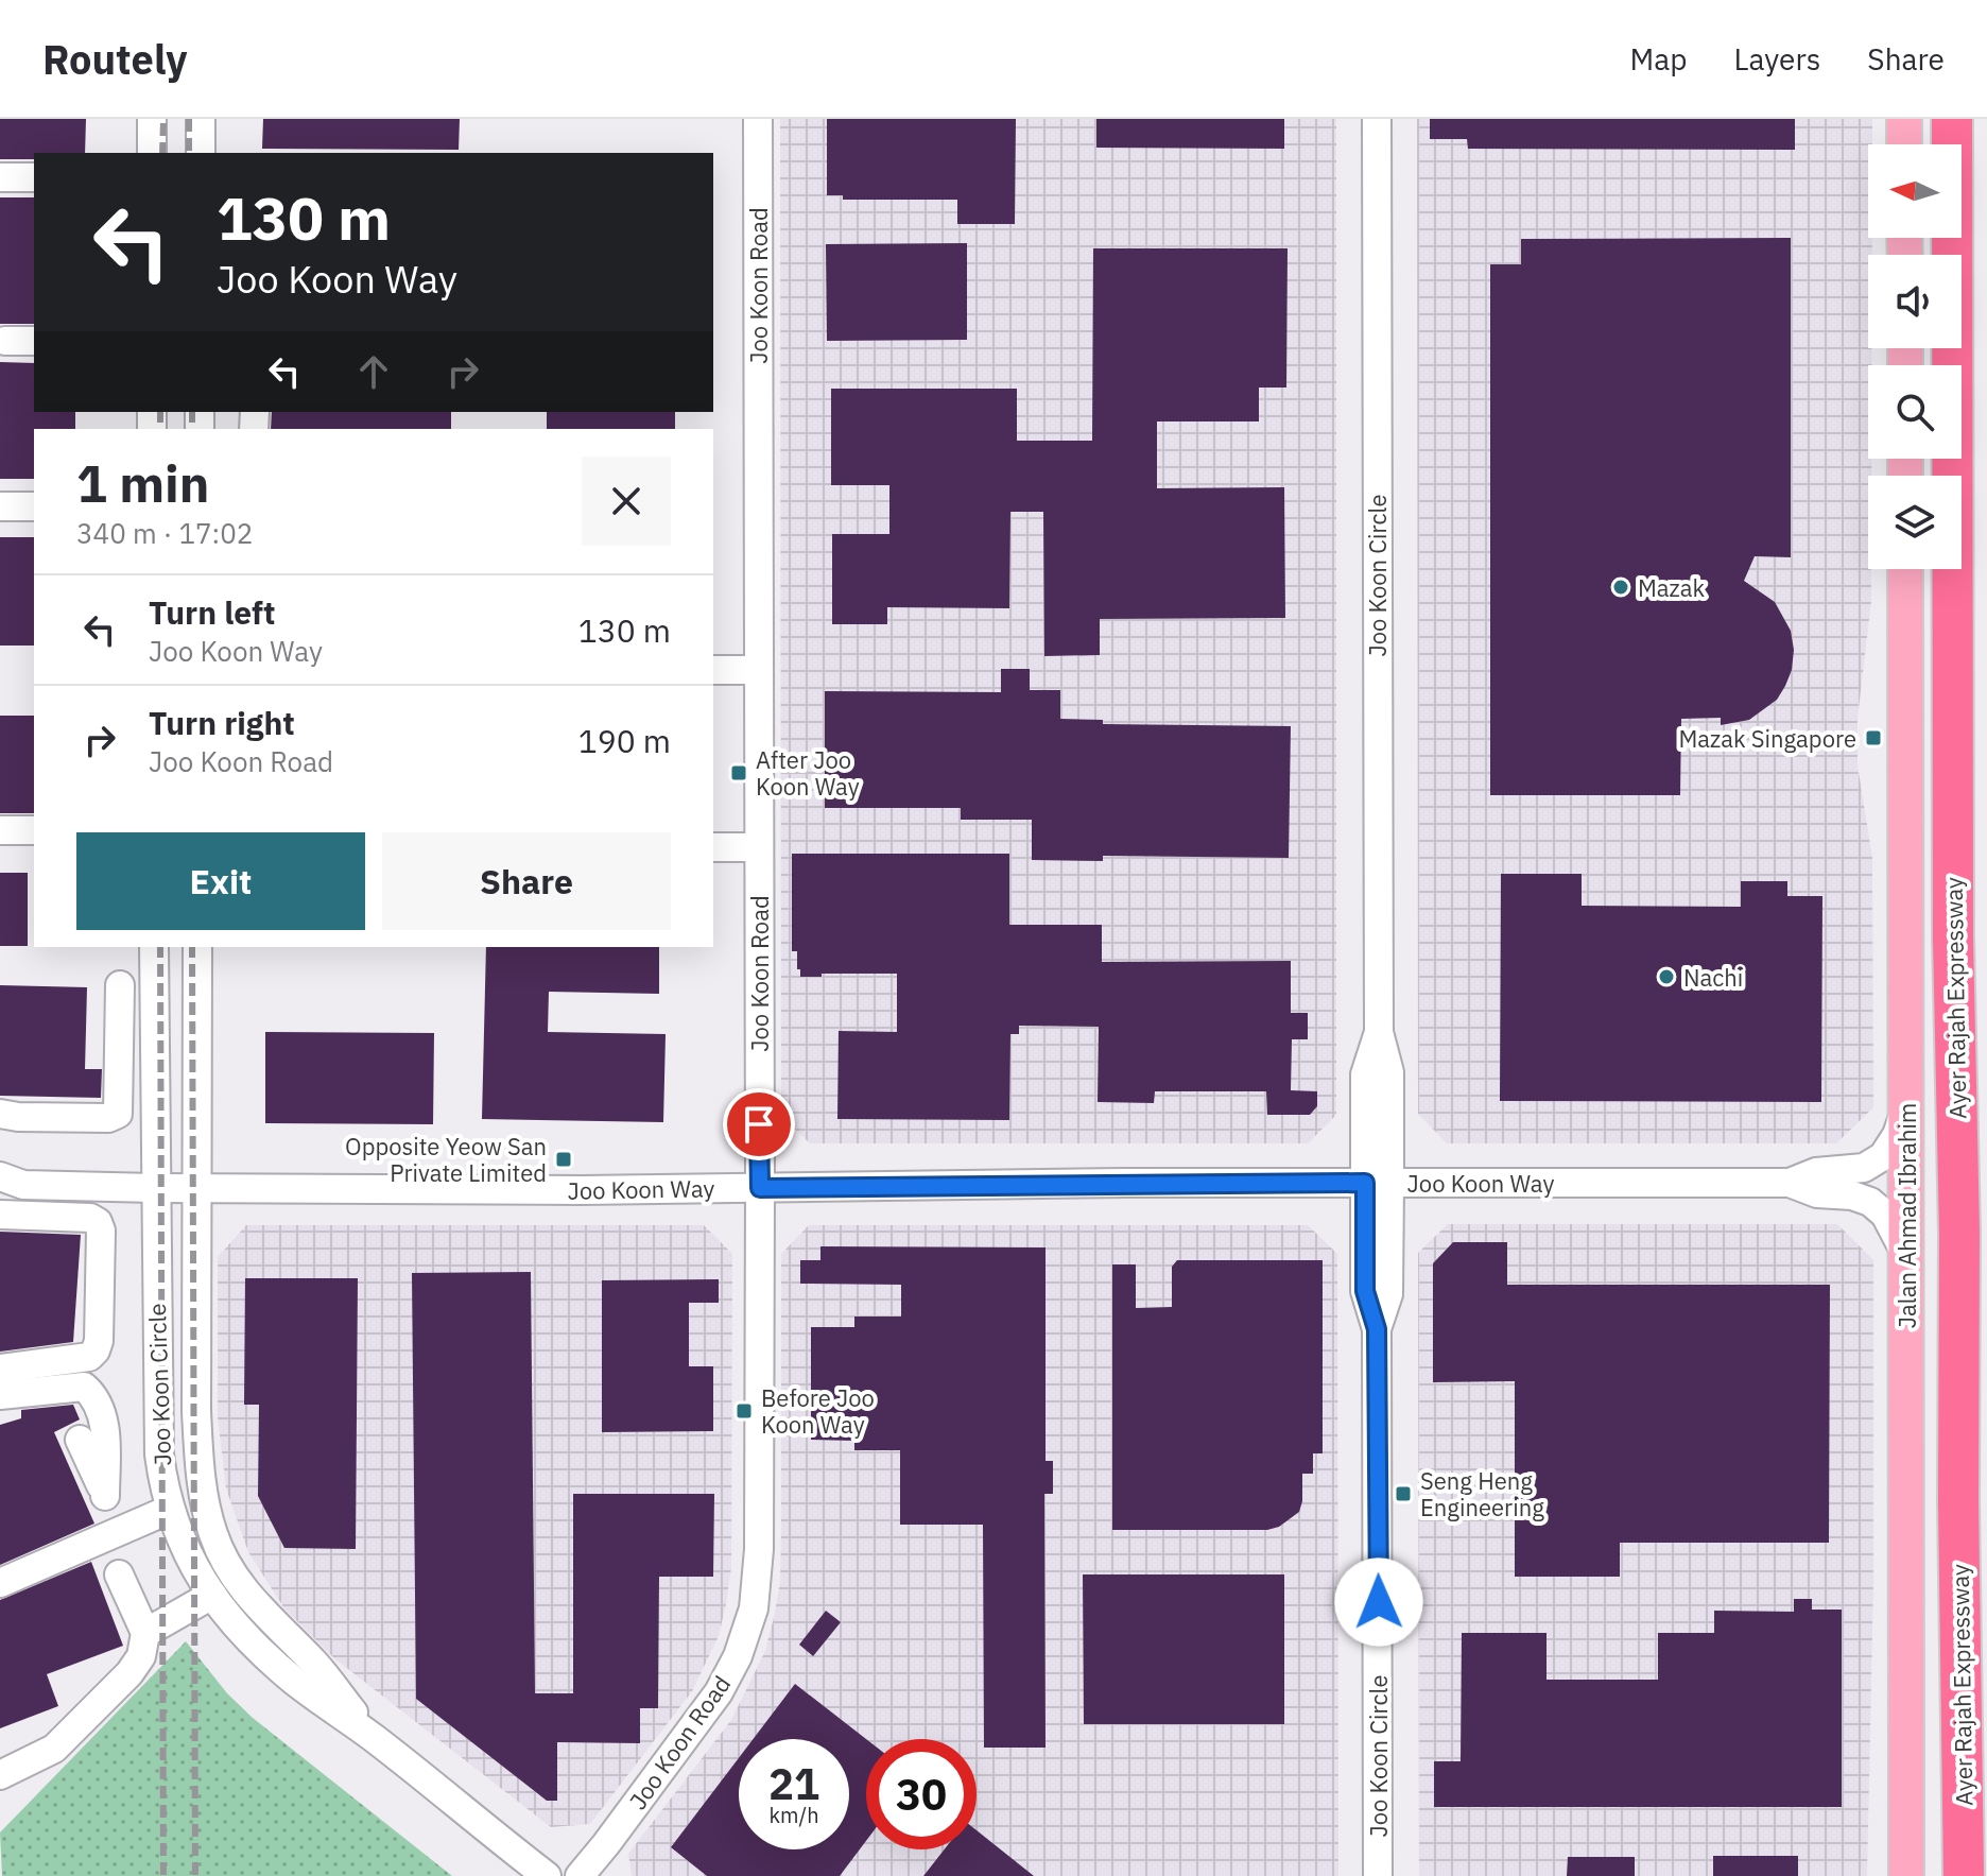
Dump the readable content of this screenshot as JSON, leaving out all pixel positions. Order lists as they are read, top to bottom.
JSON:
{
  "streets": {
    "highway": ["Ayer Rajah Expressway"],
    "main road": ["Jalan Ahmad Ibrahim"],
    "street": ["Joo Koon Road", "Joo Koon Circle", "Joo Koon Way"]
  },
  "crossings": [
    ["Joo Koon Road", "Joo Koon Way"],
    ["Joo Koon Circle", "Joo Koon Way"],
    ["Joo Koon Way", "Jalan Ahmad Ibrahim"]
  ],
  "places": {
    "other": ["Mazak", "Nachi"],
    "transit": [
      "Mazak Singapore",
      "After Joo Koon Way",
      "Opposite Yeow San Private Limited",
      "Before Joo Koon Way",
      "Seng Heng Engineering"
    ]
  },
  "north": "left",
  "page": {
    "header": "Routely",
    "nav": ["Map", "Layers", "Share"],
    "turn": ["130 m", "Joo Koon Way"],
    "heading": ["1 min", "340 m · 17:02"],
    "list": [
      {
        "name": "Turn left",
        "note": "Joo Koon Way",
        "value": "130 m"
      },
      {
        "name": "Turn right",
        "note": "Joo Koon Road",
        "value": "190 m"
      }
    ],
    "buttons": ["Exit", "Share"],
    "speed": "21 km/h",
    "limit": "30"
  }
}
